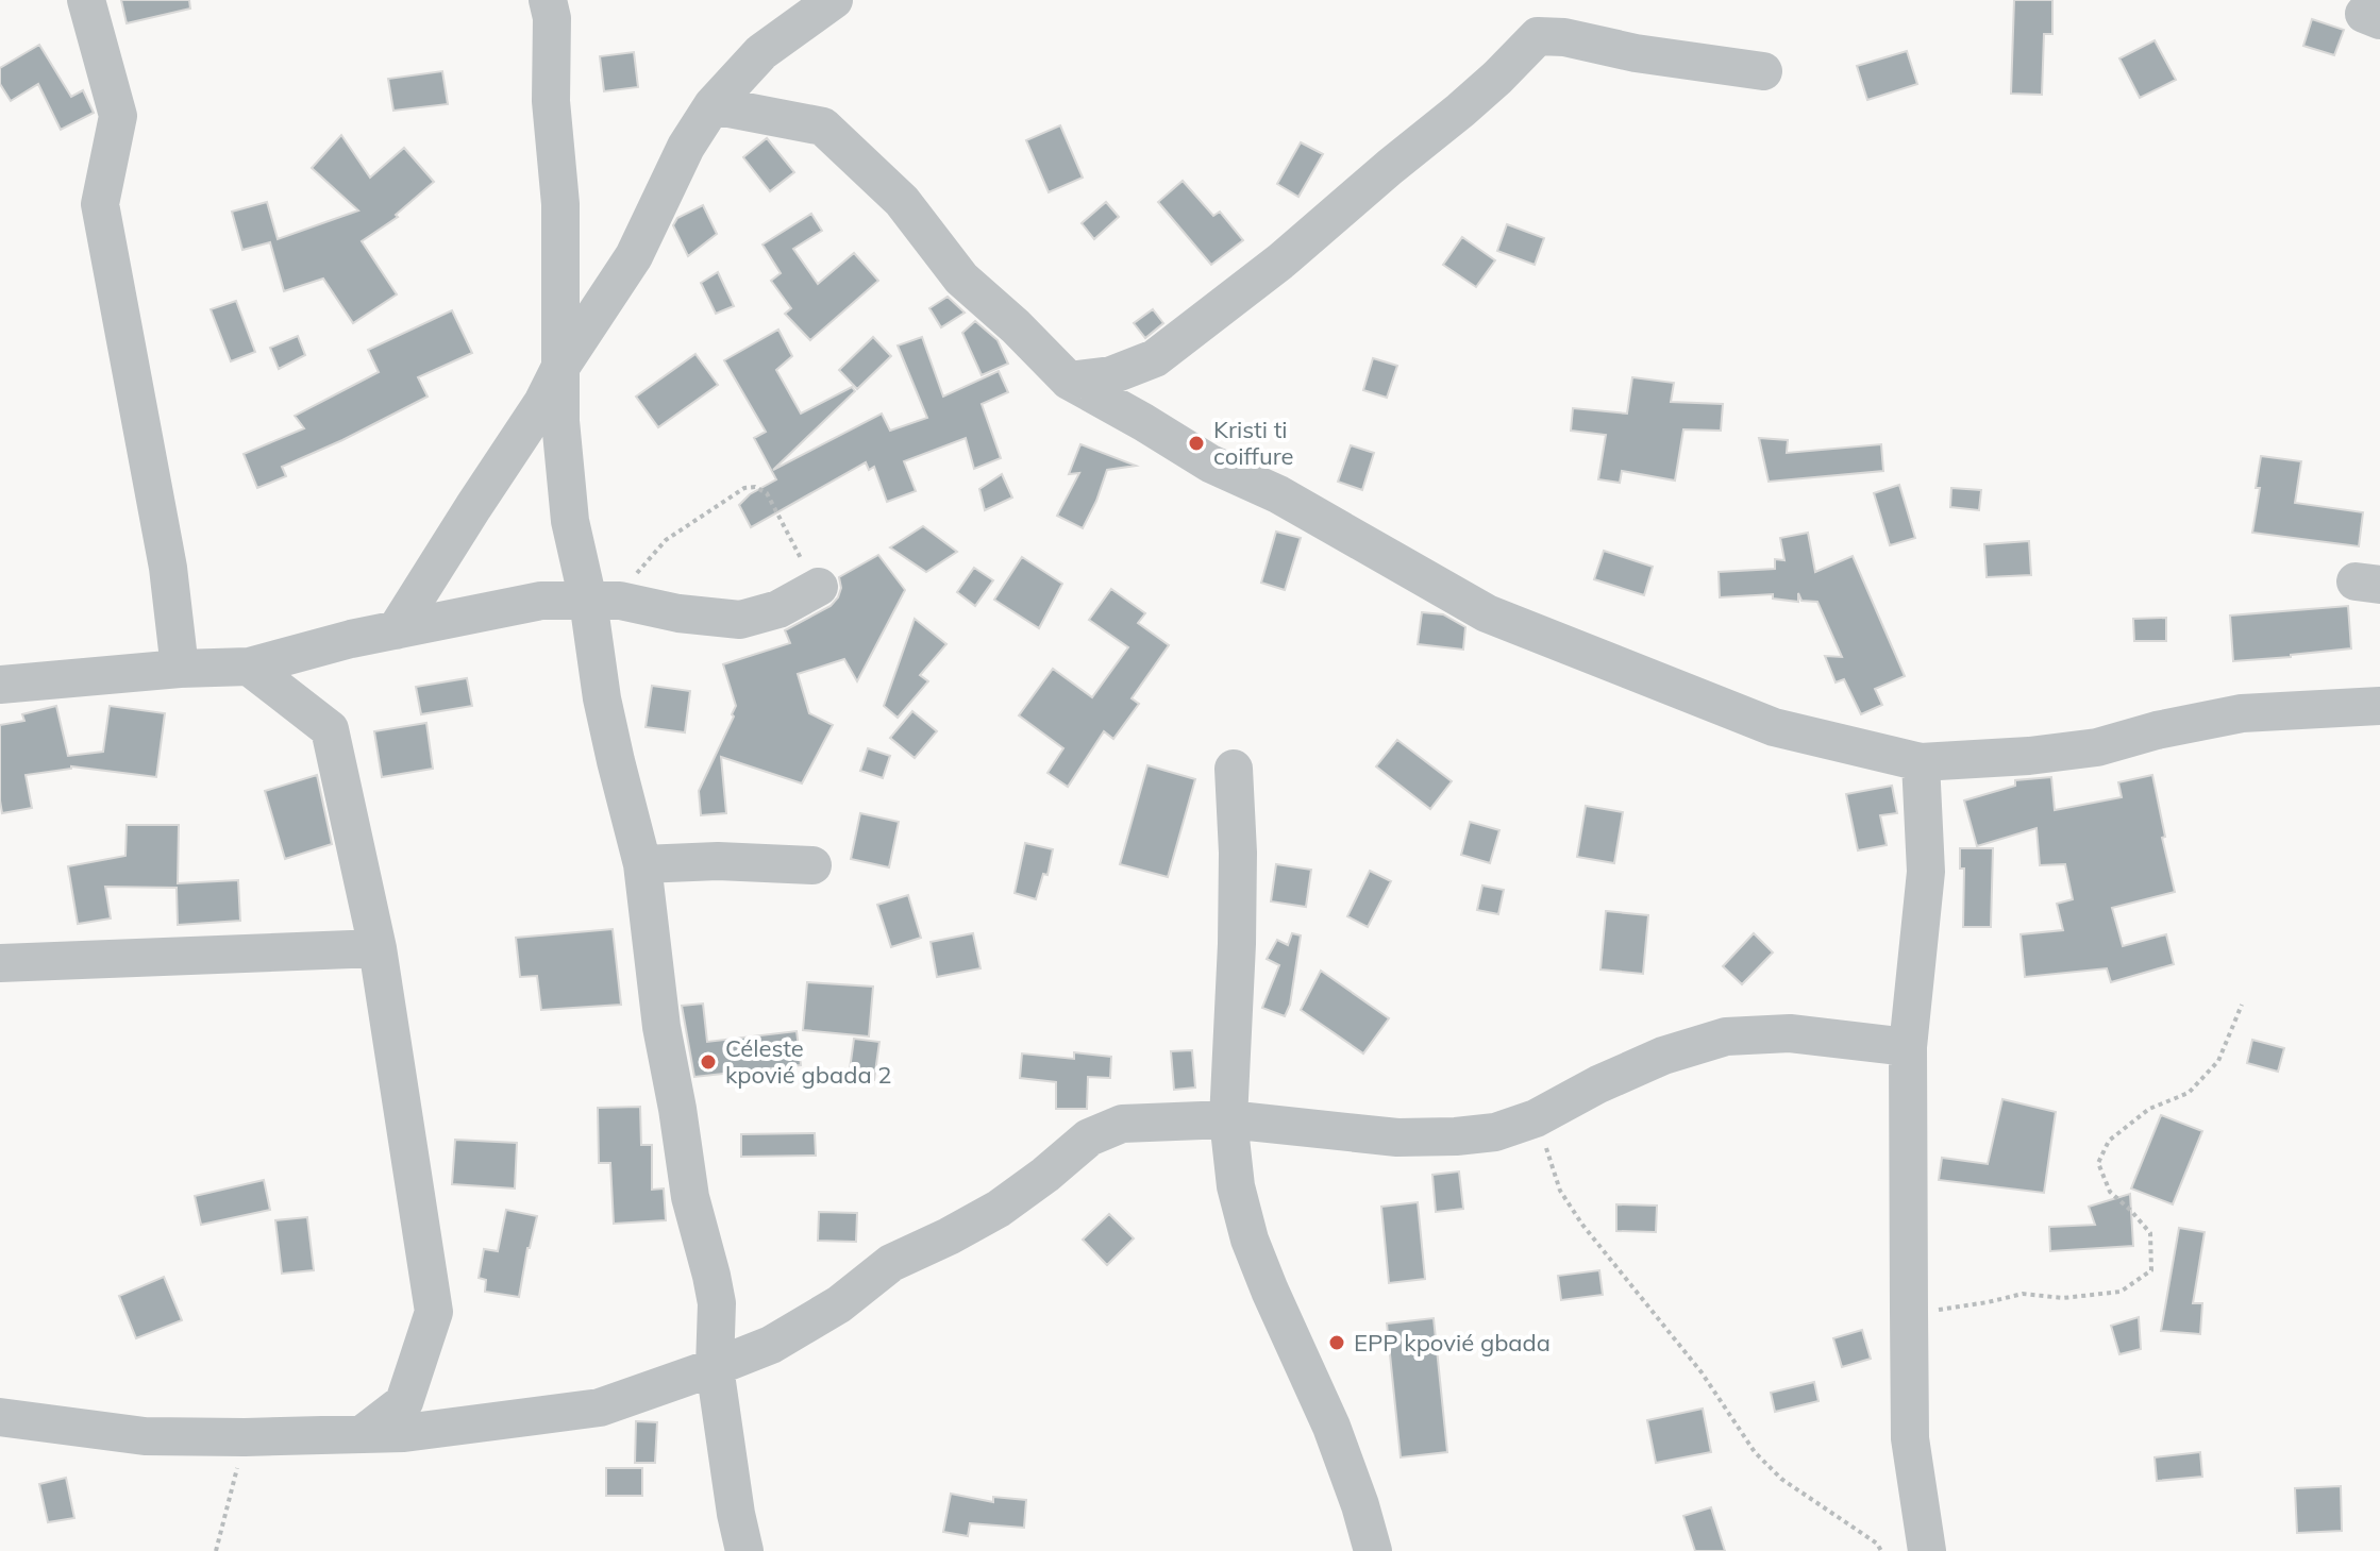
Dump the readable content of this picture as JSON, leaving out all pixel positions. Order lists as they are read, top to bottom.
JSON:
{
  "places": ["Kristi ti coiffure", "Céleste kpovié gbada 2", "EPP kpovié gbada"]
}
